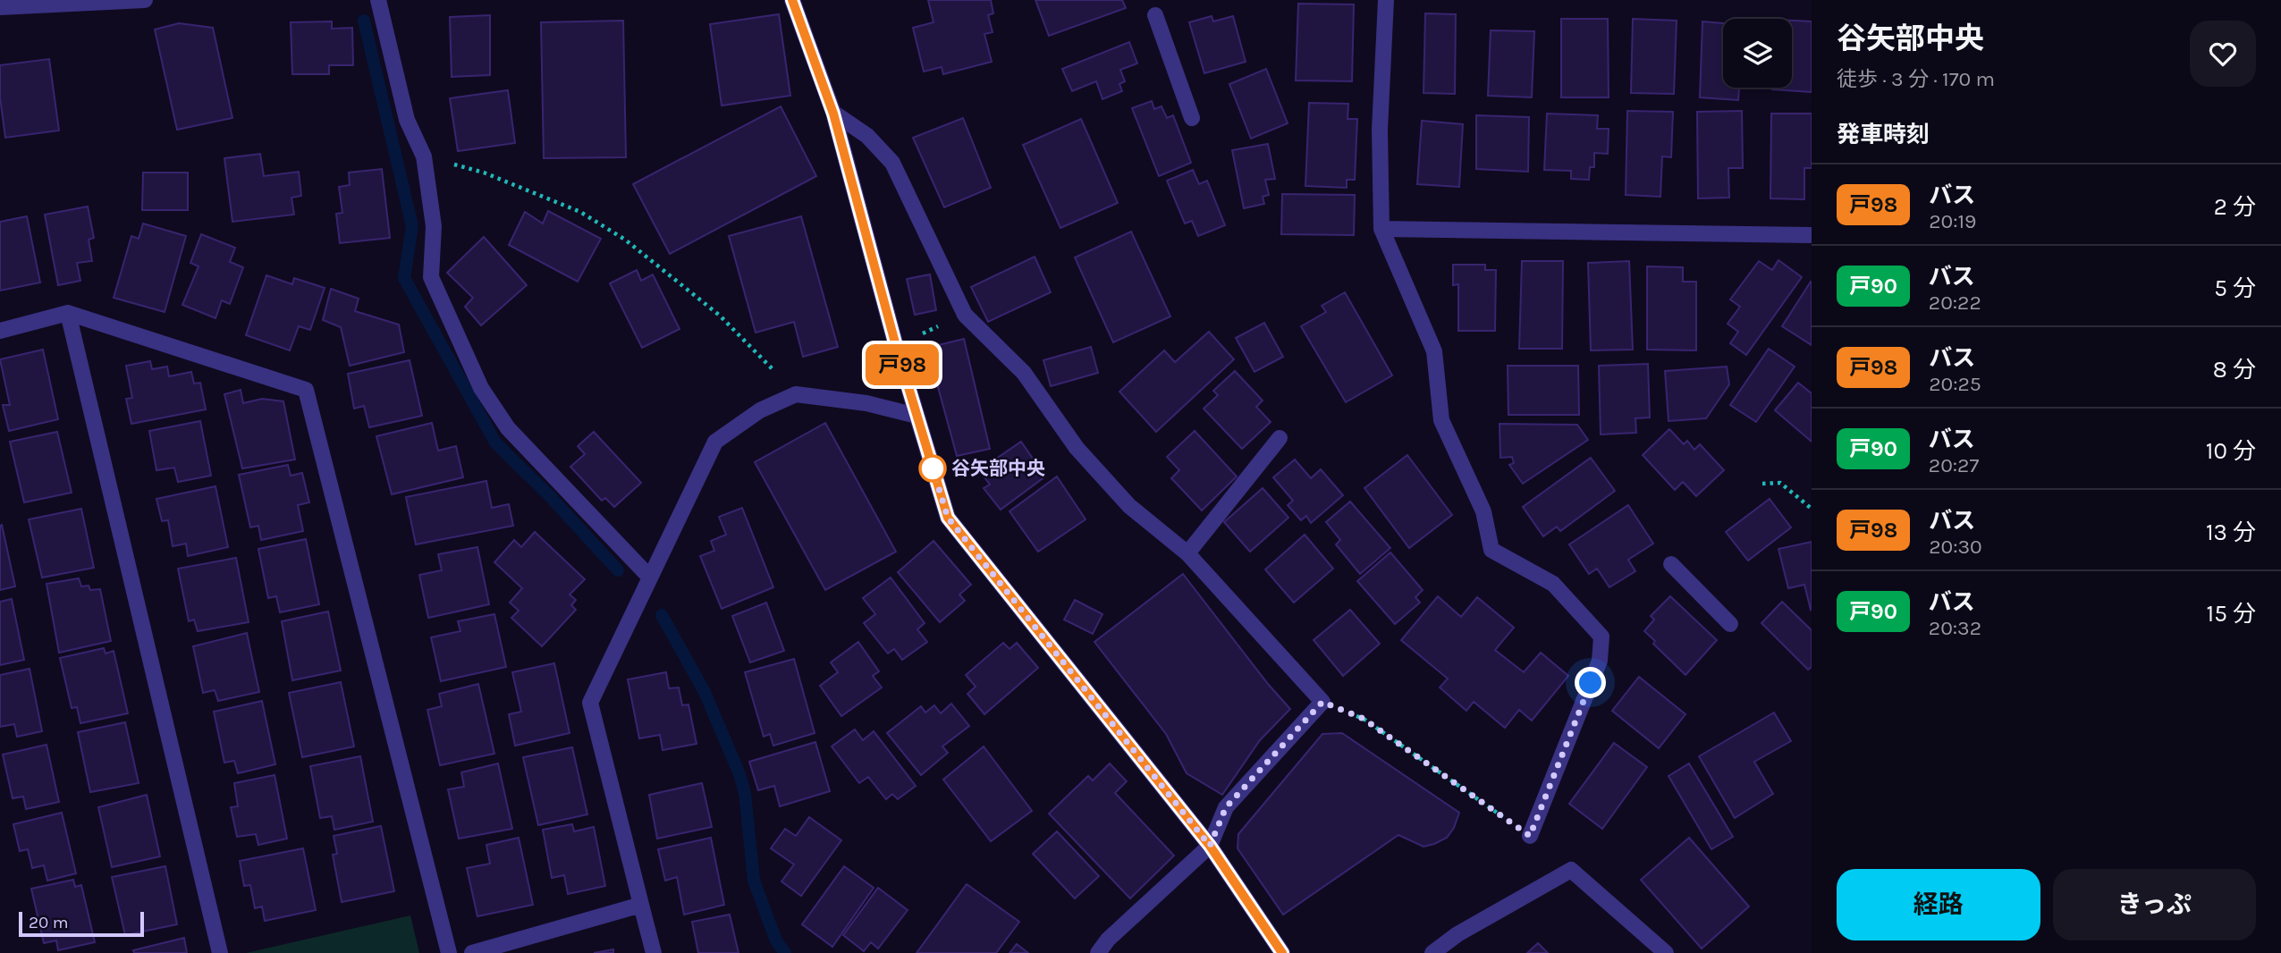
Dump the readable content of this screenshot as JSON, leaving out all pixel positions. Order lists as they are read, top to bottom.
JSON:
{
  "places": ["谷矢部中央"],
  "lines": ["bus line 戸98"],
  "scale_bar": "20 m",
  "page": {
    "on_map": "戸98",
    "heading": [
      ["谷矢部中央", "徒歩 · 3 分 · 170 m"],
      "発車時刻"
    ],
    "list": [
      {
        "mark": "戸98",
        "name": "バス",
        "note": "20:19",
        "value": "2 分"
      },
      {
        "mark": "戸90",
        "name": "バス",
        "note": "20:22",
        "value": "5 分"
      },
      {
        "mark": "戸98",
        "name": "バス",
        "note": "20:25",
        "value": "8 分"
      },
      {
        "mark": "戸90",
        "name": "バス",
        "note": "20:27",
        "value": "10 分"
      },
      {
        "mark": "戸98",
        "name": "バス",
        "note": "20:30",
        "value": "13 分"
      },
      {
        "mark": "戸90",
        "name": "バス",
        "note": "20:32",
        "value": "15 分"
      }
    ],
    "buttons": ["経路", "きっぷ"],
    "scale": "20 m"
  }
}
